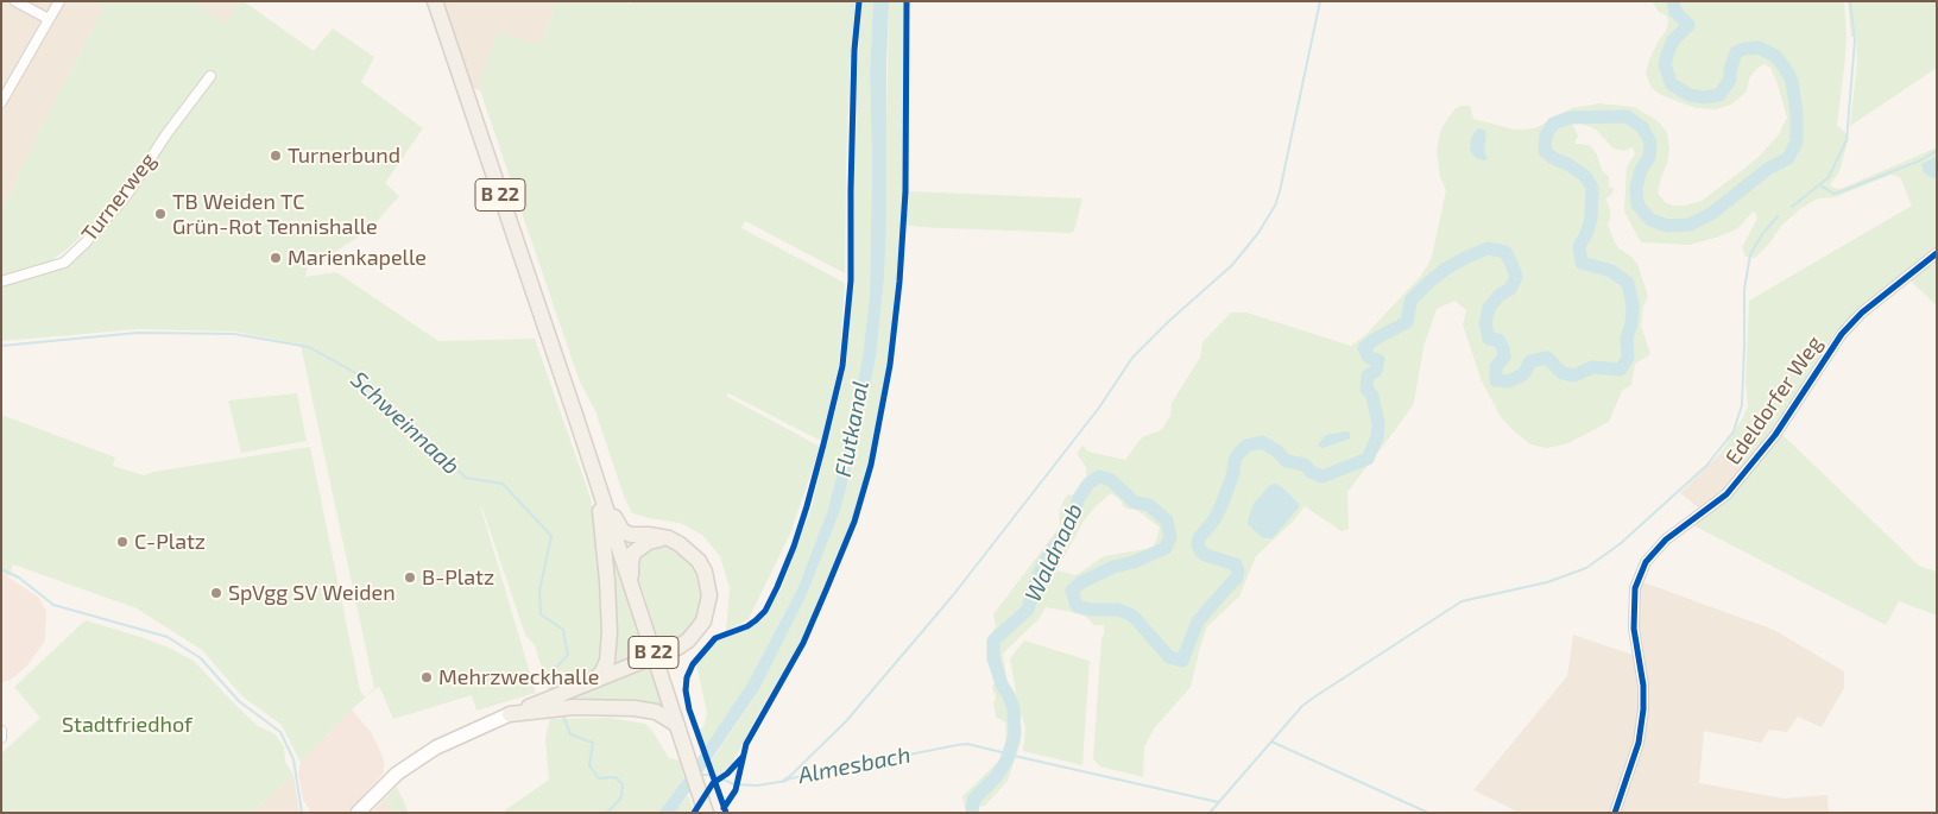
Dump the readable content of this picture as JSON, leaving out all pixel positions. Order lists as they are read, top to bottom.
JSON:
{
  "streets": {
    "main road": ["B 22"],
    "street": ["Turnerweg", "Edeldorfer Weg"]
  },
  "water": [
    "Schweinnaab",
    "Flutkanal",
    "Waldnaab",
    "Almesbach"
  ],
  "parks": ["Stadtfriedhof"],
  "places": [
    "Turnerbund",
    "TB Weiden TC Grün-Rot Tennishalle",
    "Marienkapelle",
    "C-Platz",
    "B-Platz",
    "SpVgg SV Weiden",
    "Mehrzweckhalle"
  ]
}
